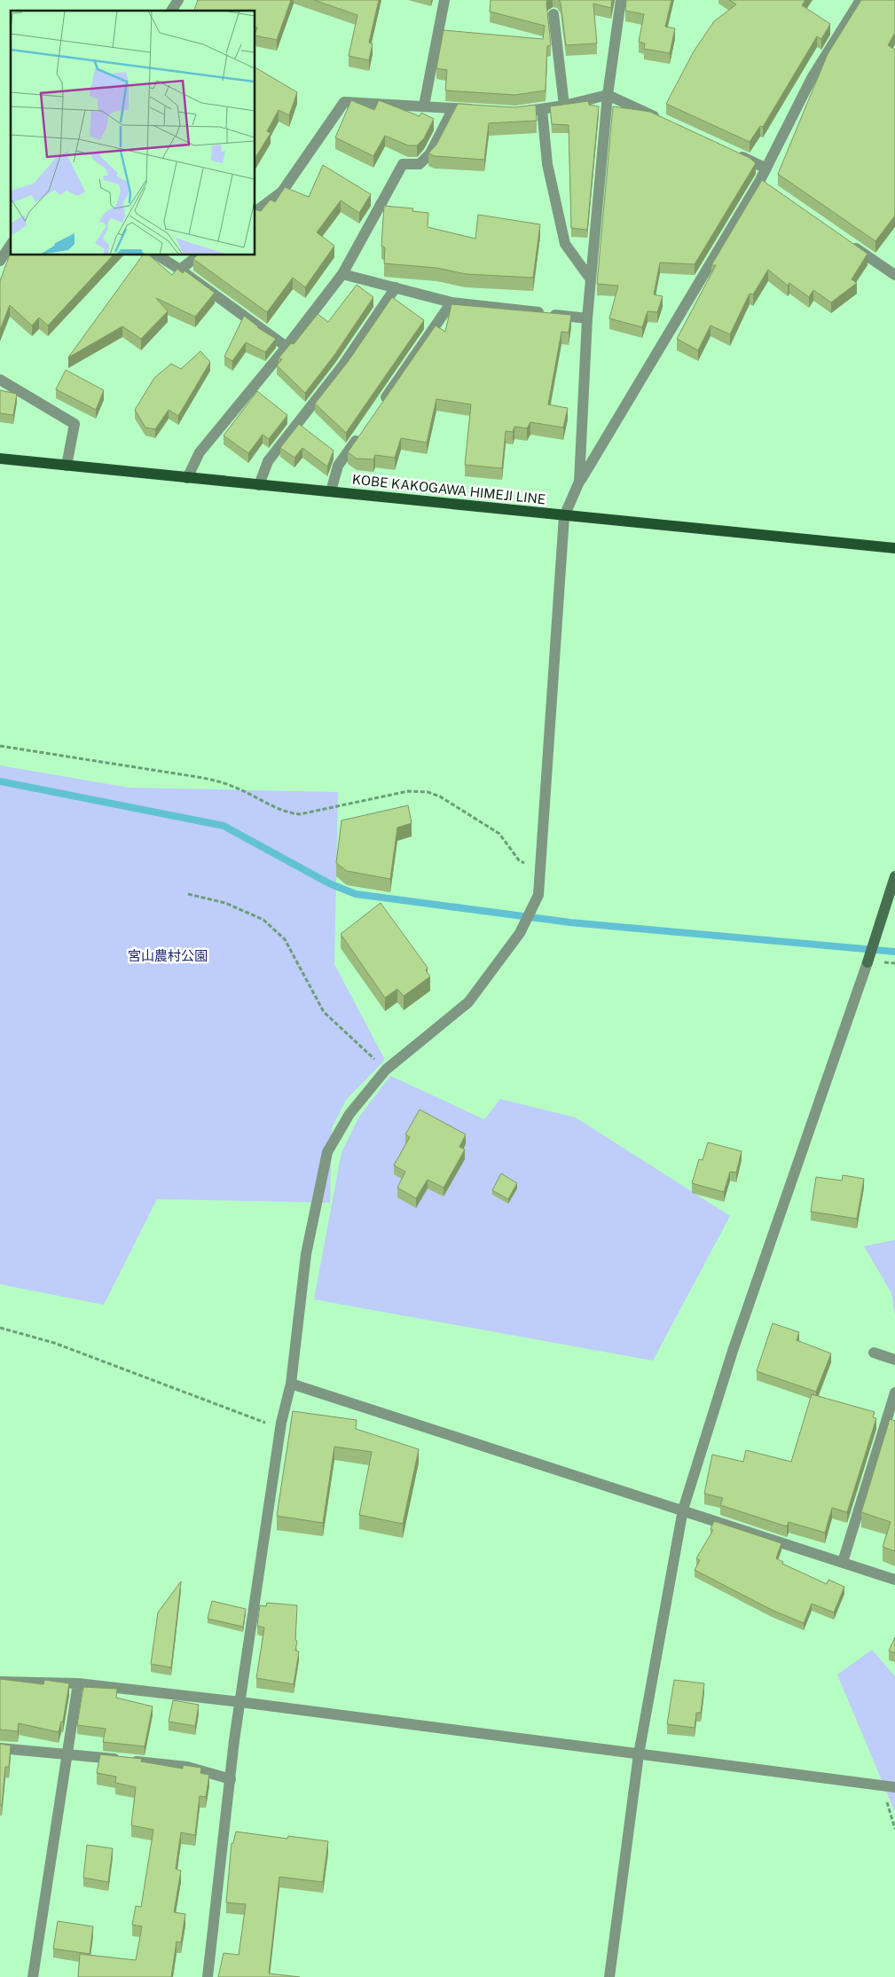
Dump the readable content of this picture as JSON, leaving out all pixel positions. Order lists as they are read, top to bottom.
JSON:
{
  "streets": {
    "main road": ["KOBE KAKOGAWA HIMEJI LINE"]
  },
  "parks": ["宮山農村公園"]
}
